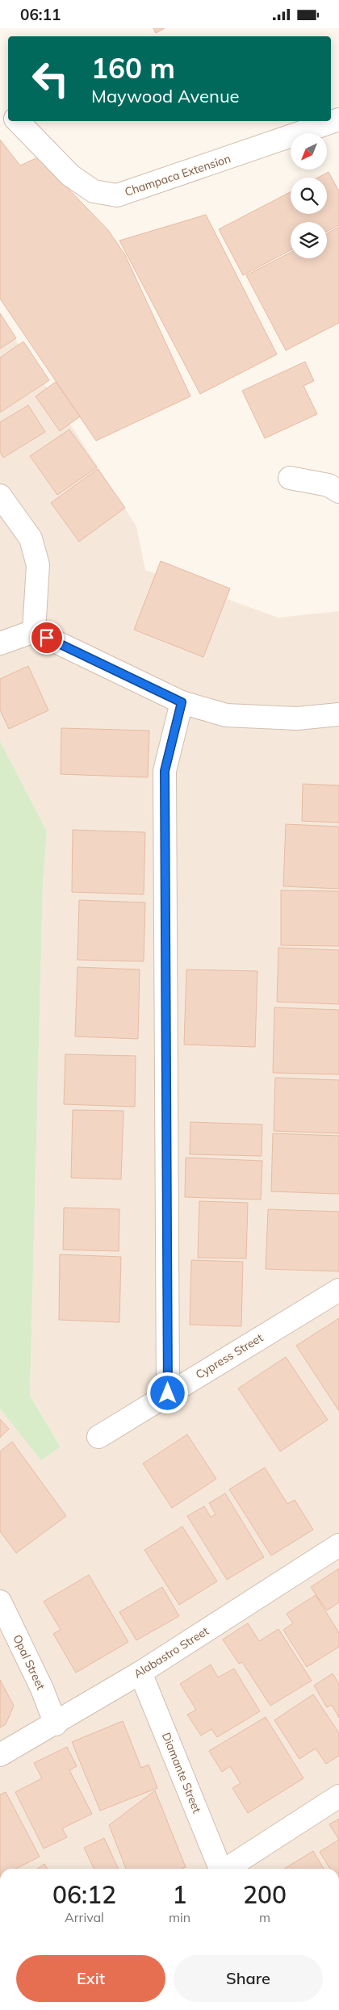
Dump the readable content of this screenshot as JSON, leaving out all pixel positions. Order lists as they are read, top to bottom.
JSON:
{
  "streets": {
    "street": [
      "Champaca Extension",
      "Cypress Street",
      "Alabastro Street",
      "Opal Street",
      "Diamante Street"
    ]
  },
  "crossings": [
    ["Alabastro Street", "Opal Street"],
    ["Alabastro Street", "Diamante Street"]
  ],
  "north": "bottom left",
  "page": {
    "status": "06:11",
    "turn": ["160 m", "Maywood Avenue"],
    "eta": [
      "06:12",
      "Arrival",
      "1",
      "min",
      "200",
      "m"
    ],
    "buttons": ["Exit", "Share"]
  }
}
